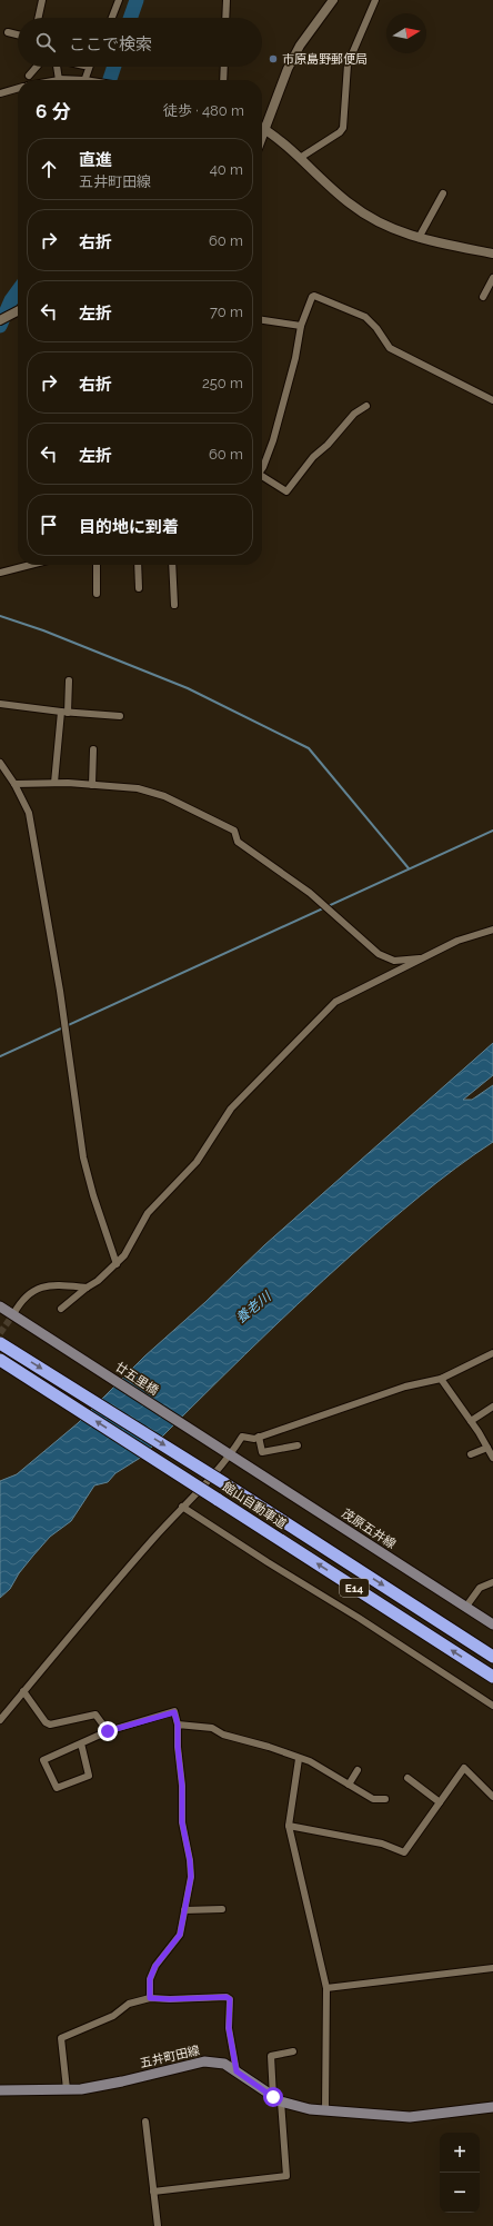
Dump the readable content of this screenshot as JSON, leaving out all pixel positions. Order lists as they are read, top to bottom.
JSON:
{
  "streets": {
    "highway": ["館山自動車道", "E14"],
    "main road": ["廿五里橋", "茂原五井線", "五井町田線"]
  },
  "crossings": [
    ["廿五里橋", "茂原五井線"]
  ],
  "water": ["養老川"],
  "places": ["市原島野郵便局"],
  "north": "right",
  "page": {
    "search": "ここで検索",
    "heading": ["6 分", "徒歩 · 480 m"],
    "list": [
      ["直進", "五井町田線", "40 m"],
      ["右折", "60 m"],
      ["左折", "70 m"],
      ["右折", "250 m"],
      ["左折", "60 m"],
      "目的地に到着"
    ],
    "map_buttons": ["+", "−"]
  }
}
